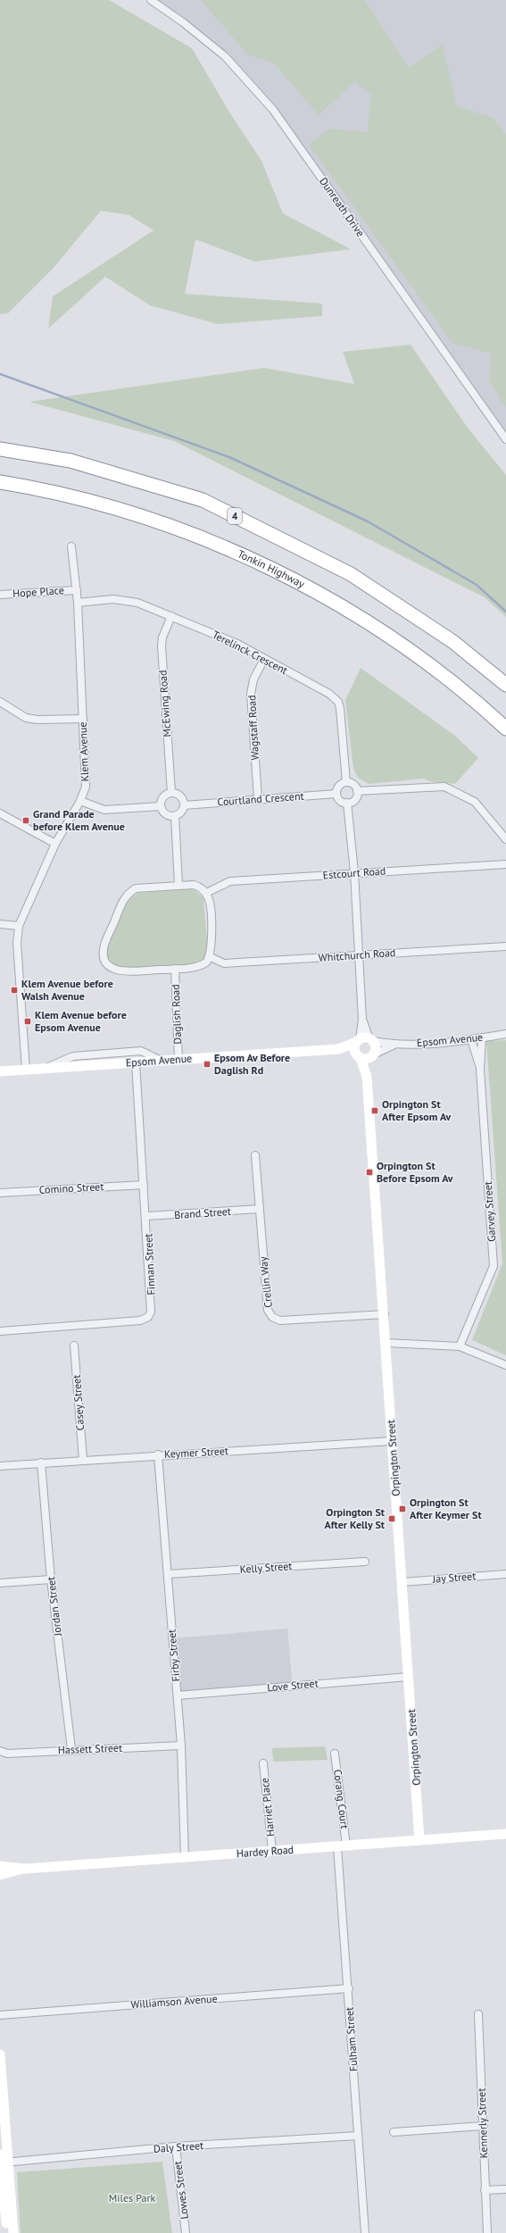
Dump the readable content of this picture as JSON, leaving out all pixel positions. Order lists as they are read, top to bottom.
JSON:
{
  "streets": {
    "highway": ["4", "Tonkin Highway"],
    "street": [
      "Dunreath Drive",
      "Hope Place",
      "Terelinck Crescent",
      "McEwing Road",
      "Wagstaff Road",
      "Klem Avenue",
      "Courtland Crescent",
      "Estcourt Road",
      "Whitchurch Road",
      "Daglish Road",
      "Epsom Avenue",
      "Comino Street",
      "Garvey Street",
      "Brand Street",
      "Finnan Street",
      "Crellin Way",
      "Casey Street",
      "Keymer Street",
      "Orpington Street",
      "Kelly Street",
      "Jay Street",
      "Jordan Street",
      "Firby Street",
      "Love Street",
      "Hassett Street",
      "Corang Court",
      "Harriet Place",
      "Hardey Road",
      "Williamson Avenue",
      "Fulham Street",
      "Kennerly Street",
      "Daly Street",
      "Lowes Street"
    ]
  },
  "crossings": [
    ["Hope Place", "Klem Avenue"],
    ["Terelinck Crescent", "McEwing Road"],
    ["Terelinck Crescent", "Wagstaff Road"],
    ["Terelinck Crescent", "Klem Avenue"],
    ["Terelinck Crescent", "Courtland Crescent"],
    ["McEwing Road", "Courtland Crescent"],
    ["Wagstaff Road", "Courtland Crescent"],
    ["Klem Avenue", "Epsom Avenue"],
    ["Estcourt Road", "Whitchurch Road"],
    ["Estcourt Road", "Daglish Road"],
    ["Whitchurch Road", "Daglish Road"],
    ["Daglish Road", "Epsom Avenue"],
    ["Epsom Avenue", "Garvey Street"],
    ["Epsom Avenue", "Finnan Street"],
    ["Epsom Avenue", "Orpington Street"],
    ["Comino Street", "Finnan Street"],
    ["Brand Street", "Finnan Street"],
    ["Brand Street", "Crellin Way"],
    ["Crellin Way", "Orpington Street"],
    ["Casey Street", "Keymer Street"],
    ["Keymer Street", "Orpington Street"],
    ["Keymer Street", "Jordan Street"],
    ["Keymer Street", "Firby Street"],
    ["Orpington Street", "Jay Street"],
    ["Orpington Street", "Love Street"],
    ["Orpington Street", "Hardey Road"],
    ["Kelly Street", "Firby Street"],
    ["Jordan Street", "Hassett Street"],
    ["Firby Street", "Love Street"],
    ["Firby Street", "Hassett Street"],
    ["Firby Street", "Hardey Road"],
    ["Corang Court", "Hardey Road"],
    ["Corang Court", "Fulham Street"],
    ["Harriet Place", "Hardey Road"],
    ["Hardey Road", "Fulham Street"],
    ["Williamson Avenue", "Fulham Street"],
    ["Fulham Street", "Daly Street"],
    ["Daly Street", "Lowes Street"]
  ],
  "parks": ["Miles Park"],
  "places": {
    "transit": [
      "Grand Parade before Klem Avenue",
      "Klem Avenue before Walsh Avenue",
      "Klem Avenue before Epsom Avenue",
      "Epsom Av Before Daglish Rd",
      "Orpington St After Epsom Av",
      "Orpington St Before Epsom Av",
      "Orpington St After Keymer St",
      "Orpington St After Kelly St"
    ]
  }
}
